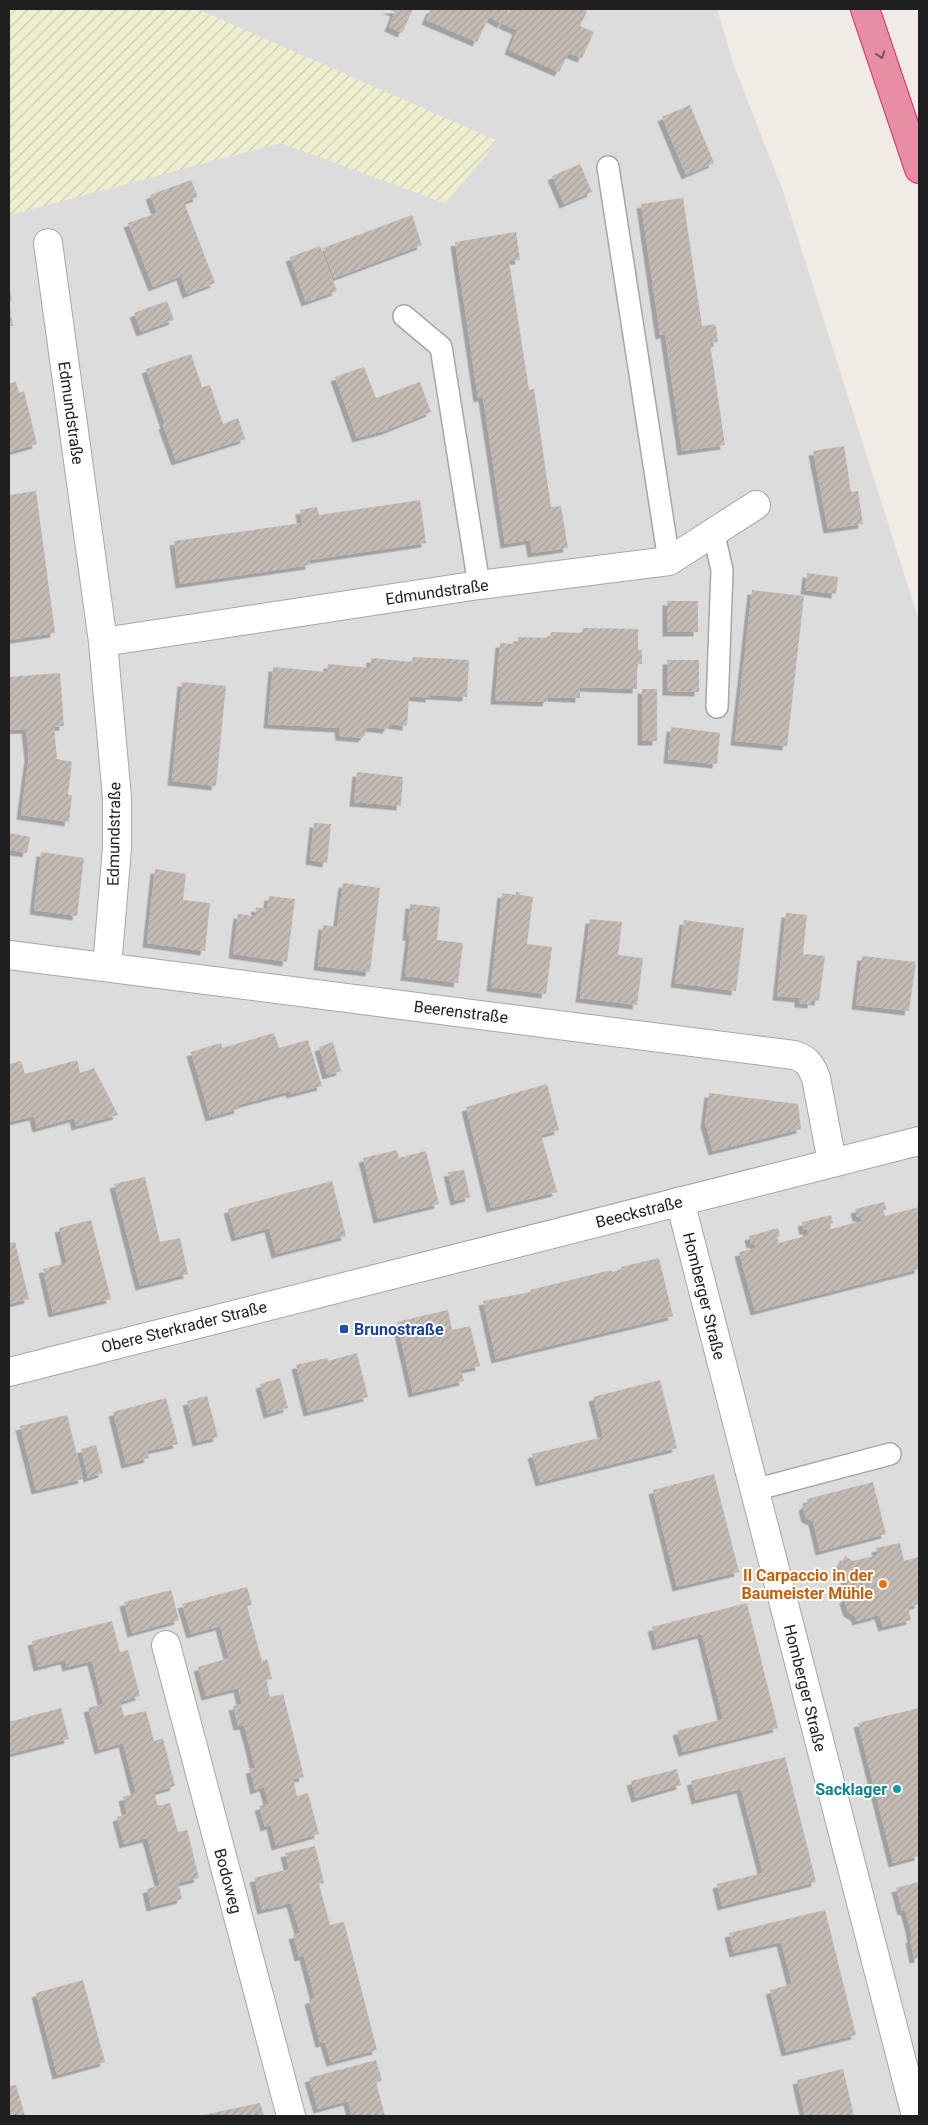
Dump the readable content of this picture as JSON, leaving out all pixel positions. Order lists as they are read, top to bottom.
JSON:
{
  "streets": {
    "street": [
      "Edmundstraße",
      "Beerenstraße",
      "Beeckstraße",
      "Homberger Straße",
      "Obere Sterkrader Straße",
      "Bodoweg"
    ]
  },
  "crossings": [
    ["Edmundstraße", "Beerenstraße"],
    ["Beerenstraße", "Beeckstraße"],
    ["Beeckstraße", "Homberger Straße"],
    ["Beeckstraße", "Obere Sterkrader Straße"]
  ],
  "places": {
    "transit": ["Brunostraße"],
    "other": ["Il Carpaccio in der Baumeister Mühle", "Sacklager"]
  }
}
